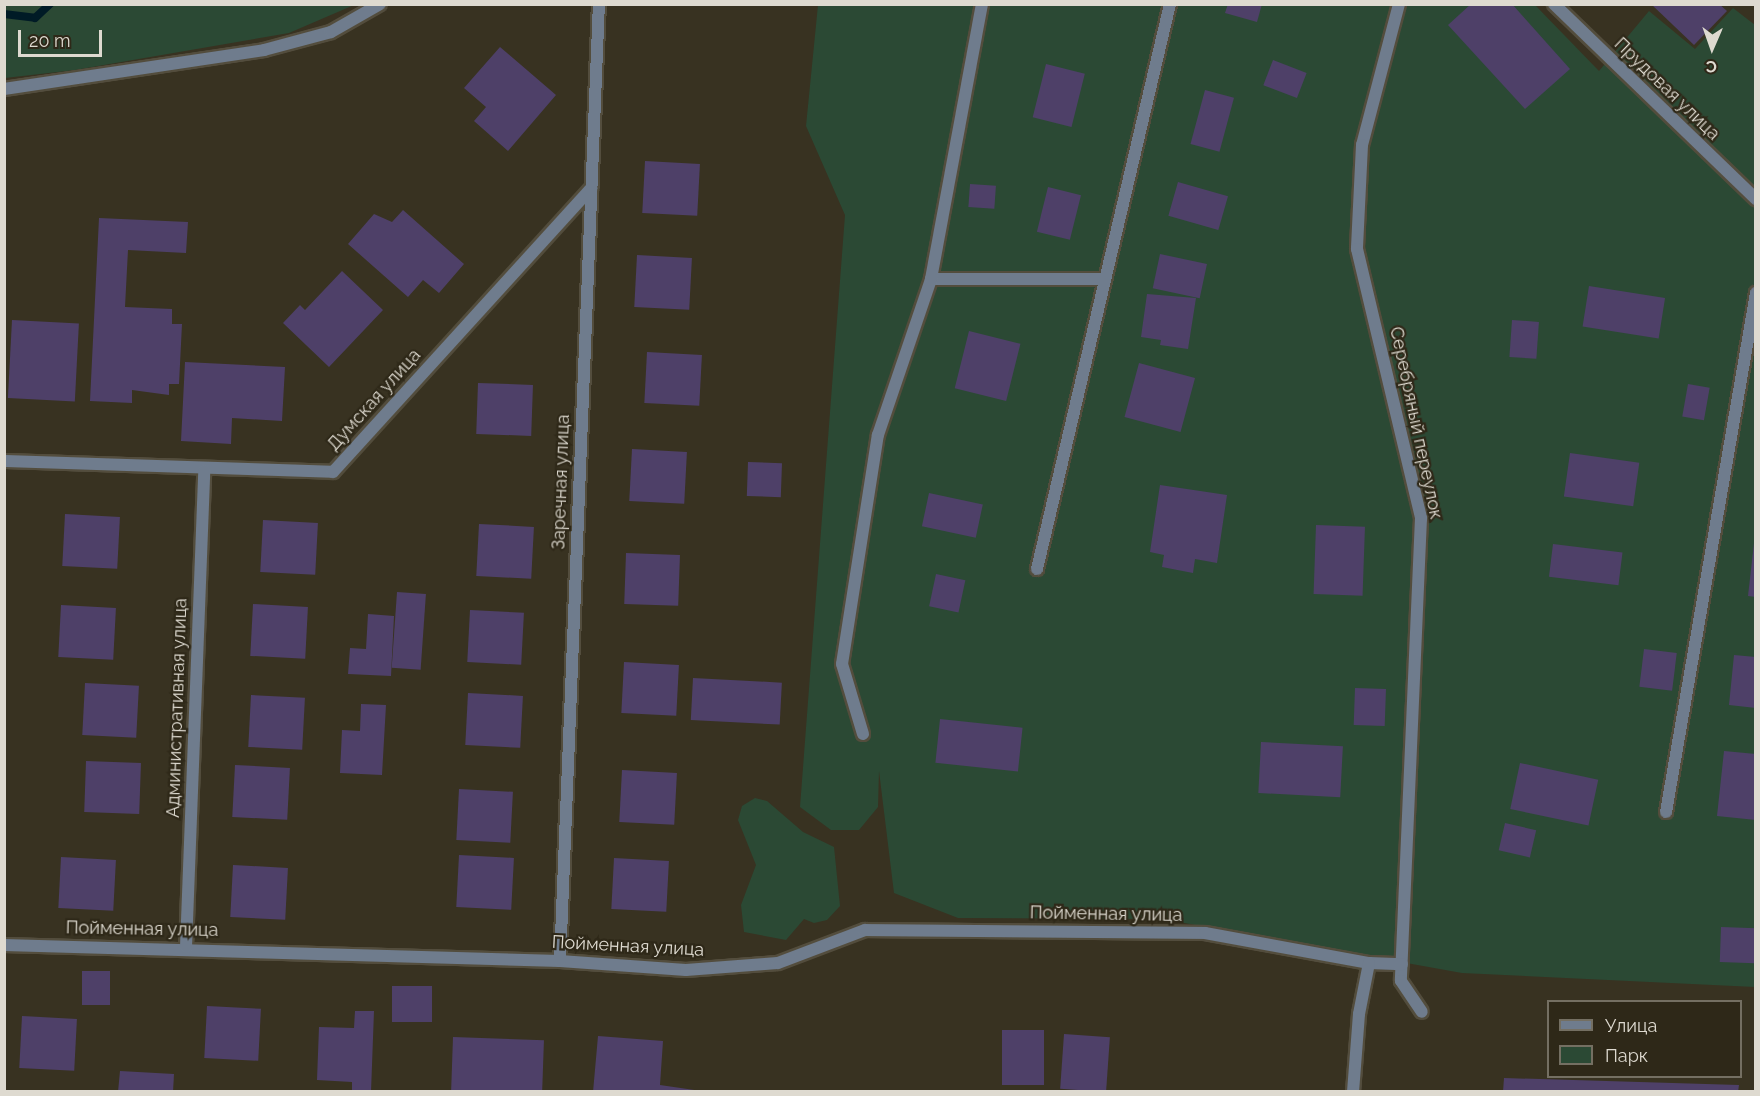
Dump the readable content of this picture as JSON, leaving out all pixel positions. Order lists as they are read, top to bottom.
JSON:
{
  "streets": {
    "street": [
      "Прудовая улица",
      "Думская улица",
      "Серебряный переулок",
      "Заречная улица",
      "Административная улица",
      "Пойменная улица"
    ]
  },
  "crossings": [
    ["Думская улица", "Заречная улица"],
    ["Думская улица", "Административная улица"],
    ["Серебряный переулок", "Пойменная улица"],
    ["Заречная улица", "Пойменная улица"],
    ["Административная улица", "Пойменная улица"]
  ],
  "legend": ["Улица", "Парк"],
  "scale_bar": "20 m",
  "north": "bottom"
}
